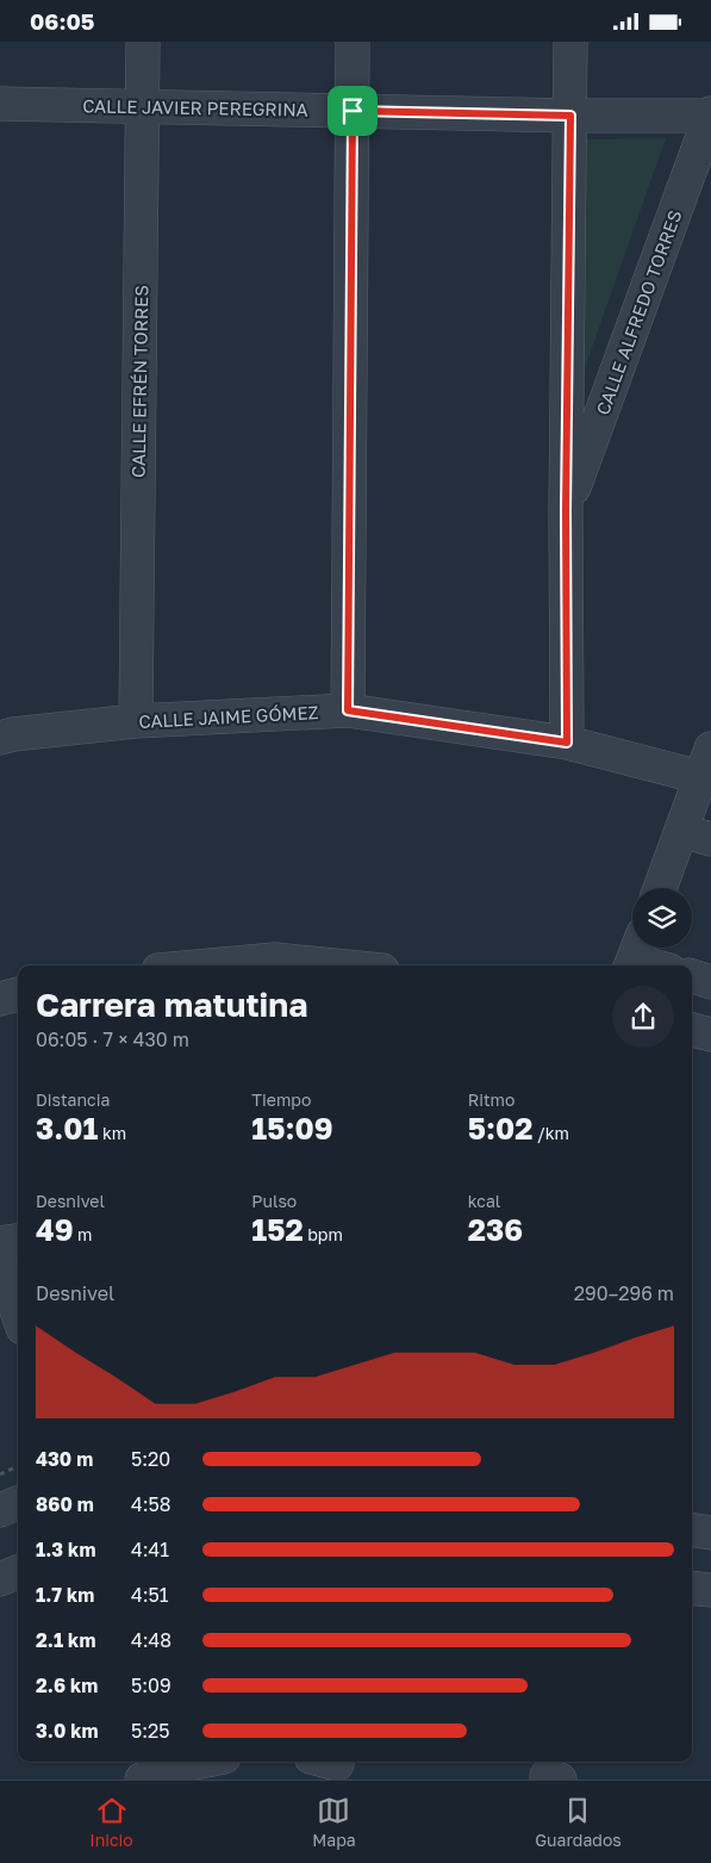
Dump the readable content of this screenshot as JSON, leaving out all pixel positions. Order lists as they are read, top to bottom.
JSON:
{
  "streets": {
    "street": [
      "CALLE JAVIER PEREGRINA",
      "CALLE ALFREDO TORRES",
      "CALLE EFRÉN TORRES",
      "CALLE JAIME GÓMEZ"
    ]
  },
  "crossings": [
    ["CALLE JAVIER PEREGRINA", "CALLE ALFREDO TORRES"],
    ["CALLE JAVIER PEREGRINA", "CALLE EFRÉN TORRES"],
    ["CALLE EFRÉN TORRES", "CALLE JAIME GÓMEZ"]
  ],
  "page": {
    "status": "06:05",
    "heading": ["Carrera matutina", "06:05 · 7 × 430 m"],
    "stats": [
      ["Distancia", "3.01 km"],
      ["Tiempo", "15:09"],
      ["Ritmo", "5:02 /km"],
      ["Desnivel", "49 m"],
      ["Pulso", "152 bpm"],
      ["kcal", "236"]
    ],
    "chart": ["Desnivel", "290–296 m"],
    "list": [
      {
        "name": "430 m",
        "note": "5:20"
      },
      {
        "name": "860 m",
        "note": "4:58"
      },
      {
        "name": "1.3 km",
        "note": "4:41"
      },
      {
        "name": "1.7 km",
        "note": "4:51"
      },
      {
        "name": "2.1 km",
        "note": "4:48"
      },
      {
        "name": "2.6 km",
        "note": "5:09"
      },
      {
        "name": "3.0 km",
        "note": "5:25"
      }
    ],
    "tabs": ["Inicio", "Mapa", "Guardados"]
  }
}
